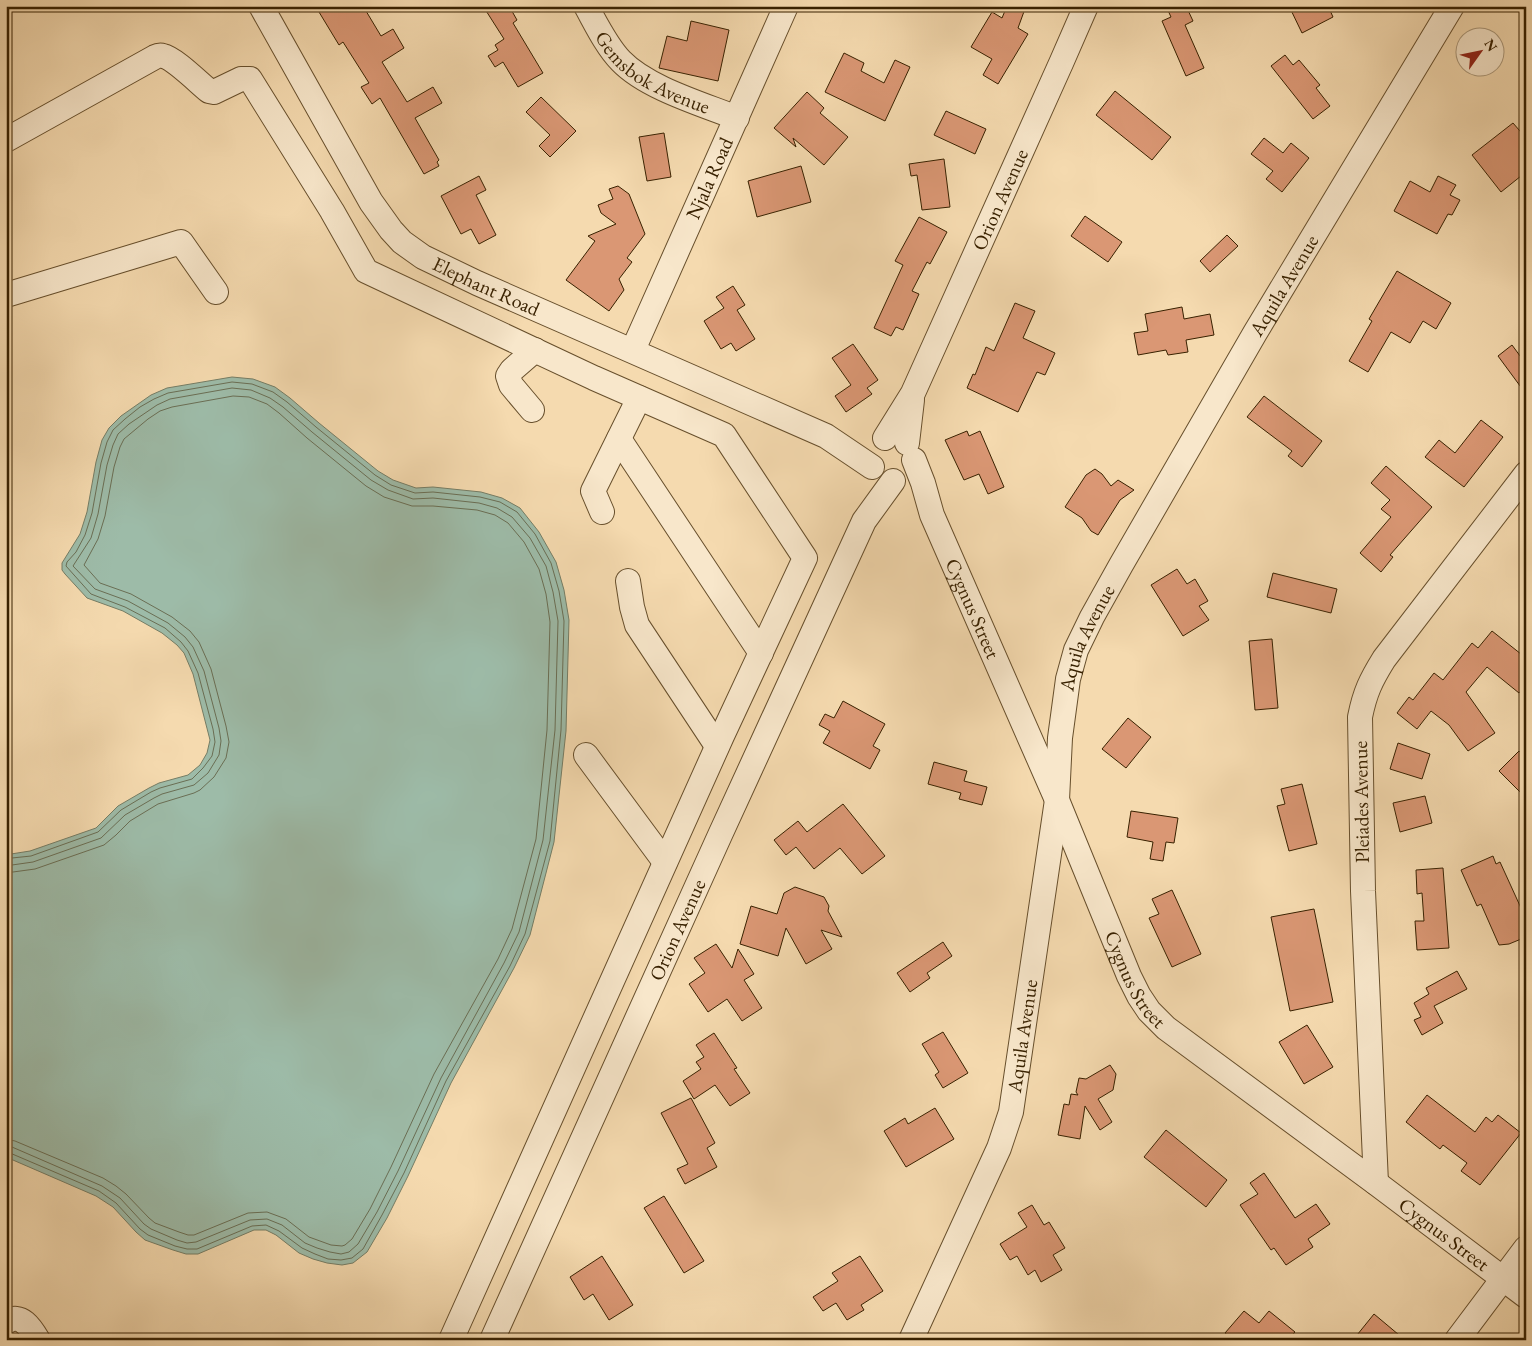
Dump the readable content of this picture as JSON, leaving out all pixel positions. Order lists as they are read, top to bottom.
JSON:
{
  "streets": {
    "street": [
      "Gemsbok Avenue",
      "Njala Road",
      "Orion Avenue",
      "Aquila Avenue",
      "Elephant Road",
      "Cygnus Street",
      "Pleiades Avenue"
    ]
  },
  "crossings": [
    ["Gemsbok Avenue", "Njala Road"],
    ["Njala Road", "Elephant Road"],
    ["Orion Avenue", "Elephant Road"],
    ["Orion Avenue", "Cygnus Street"],
    ["Aquila Avenue", "Cygnus Street"],
    ["Elephant Road", "Cygnus Street"],
    ["Cygnus Street", "Pleiades Avenue"]
  ],
  "north": "top right"
}
